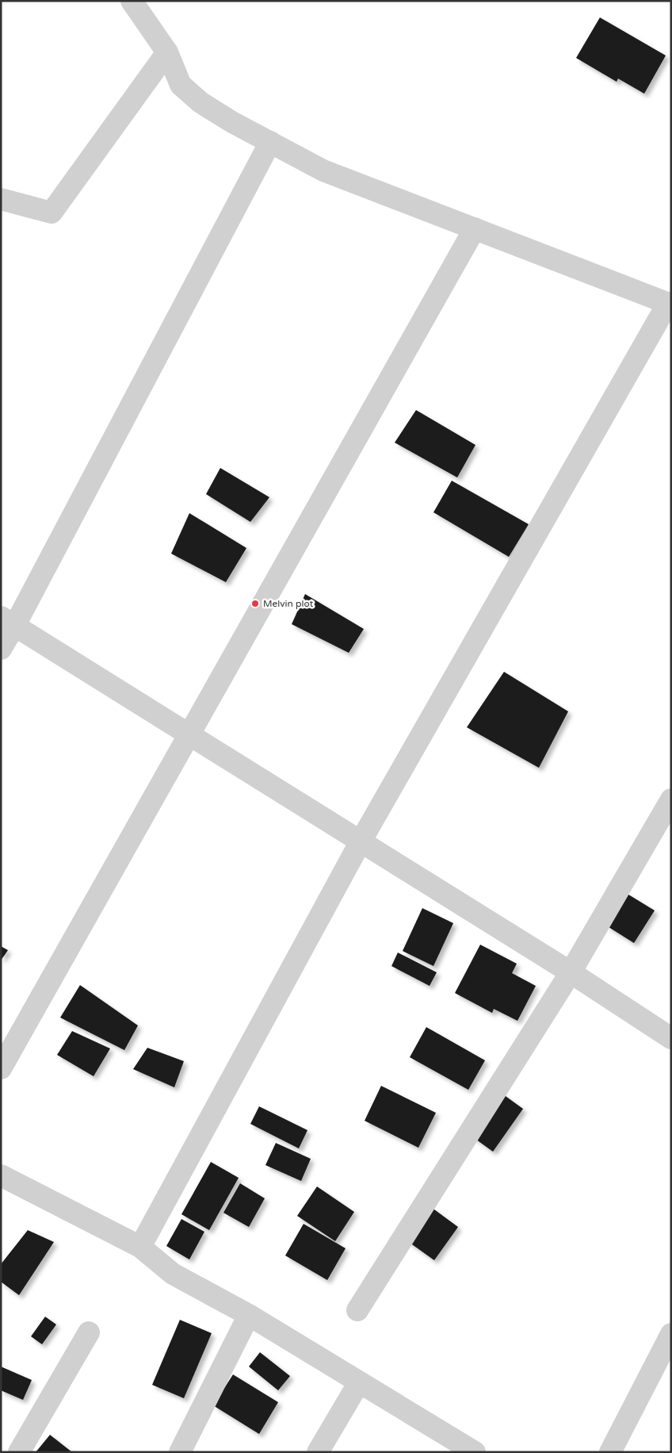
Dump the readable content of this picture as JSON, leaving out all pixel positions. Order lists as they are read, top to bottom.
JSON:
{
  "places": ["Melvin plot"]
}
